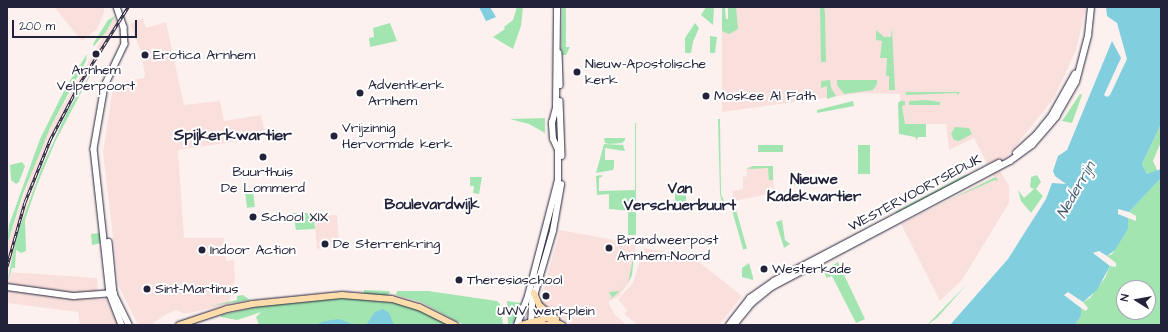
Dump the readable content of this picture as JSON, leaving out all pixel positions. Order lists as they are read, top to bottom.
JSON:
{
  "streets": {
    "main road": ["WESTERVOORTSEDIJK"]
  },
  "districts": [
    "Spijkerkwartier",
    "Nieuwe Kadekwartier",
    "Van Verschuerbuurt",
    "Boulevardwijk"
  ],
  "water": ["Nederrijn"],
  "places": [
    "Arnhem Velperpoort",
    "Erotica Arnhem",
    "Nieuw-Apostolische kerk",
    "Adventkerk Arnhem",
    "Moskee Al Fath",
    "Vrijzinnig Hervormde kerk",
    "Buurthuis De Lommerd",
    "School XIX",
    "De Sterrenkring",
    "Brandweerpost Arnhem-Noord",
    "Indoor Action",
    "Westerkade",
    "Theresiaschool",
    "Sint-Martinus",
    "UWV werkplein"
  ],
  "scale_bar": "200 m",
  "north": "left"
}
